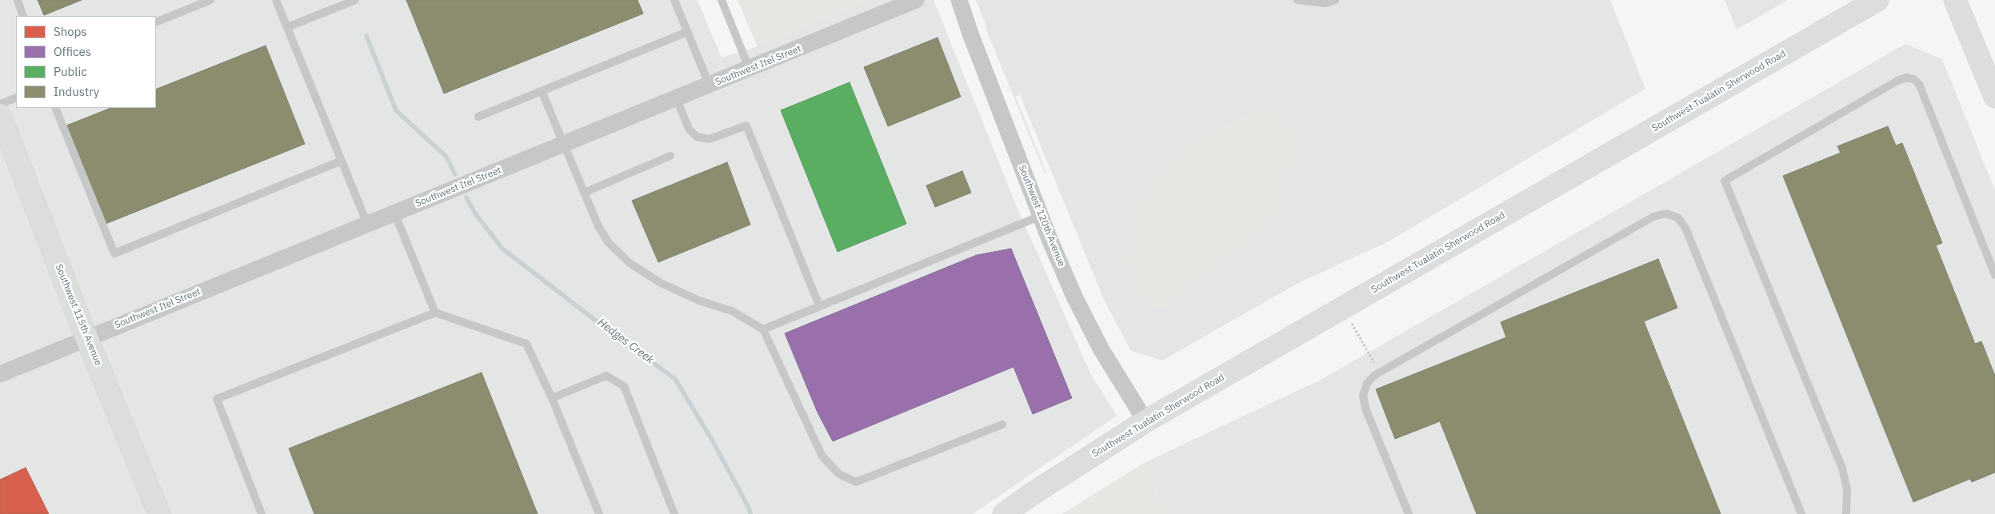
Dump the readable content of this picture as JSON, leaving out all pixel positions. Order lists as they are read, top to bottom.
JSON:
{
  "streets": {
    "main road": ["Southwest Tualatin Sherwood Road", "Southwest 115th Avenue"],
    "street": ["Southwest Itel Street", "Southwest 120th Avenue"]
  },
  "crossings": [
    ["Southwest Itel Street", "Southwest 115th Avenue"],
    ["Southwest Tualatin Sherwood Road", "Southwest 120th Avenue"]
  ],
  "water": ["Hedges Creek"],
  "legend": [
    "Shops",
    "Offices",
    "Public",
    "Industry"
  ]
}
